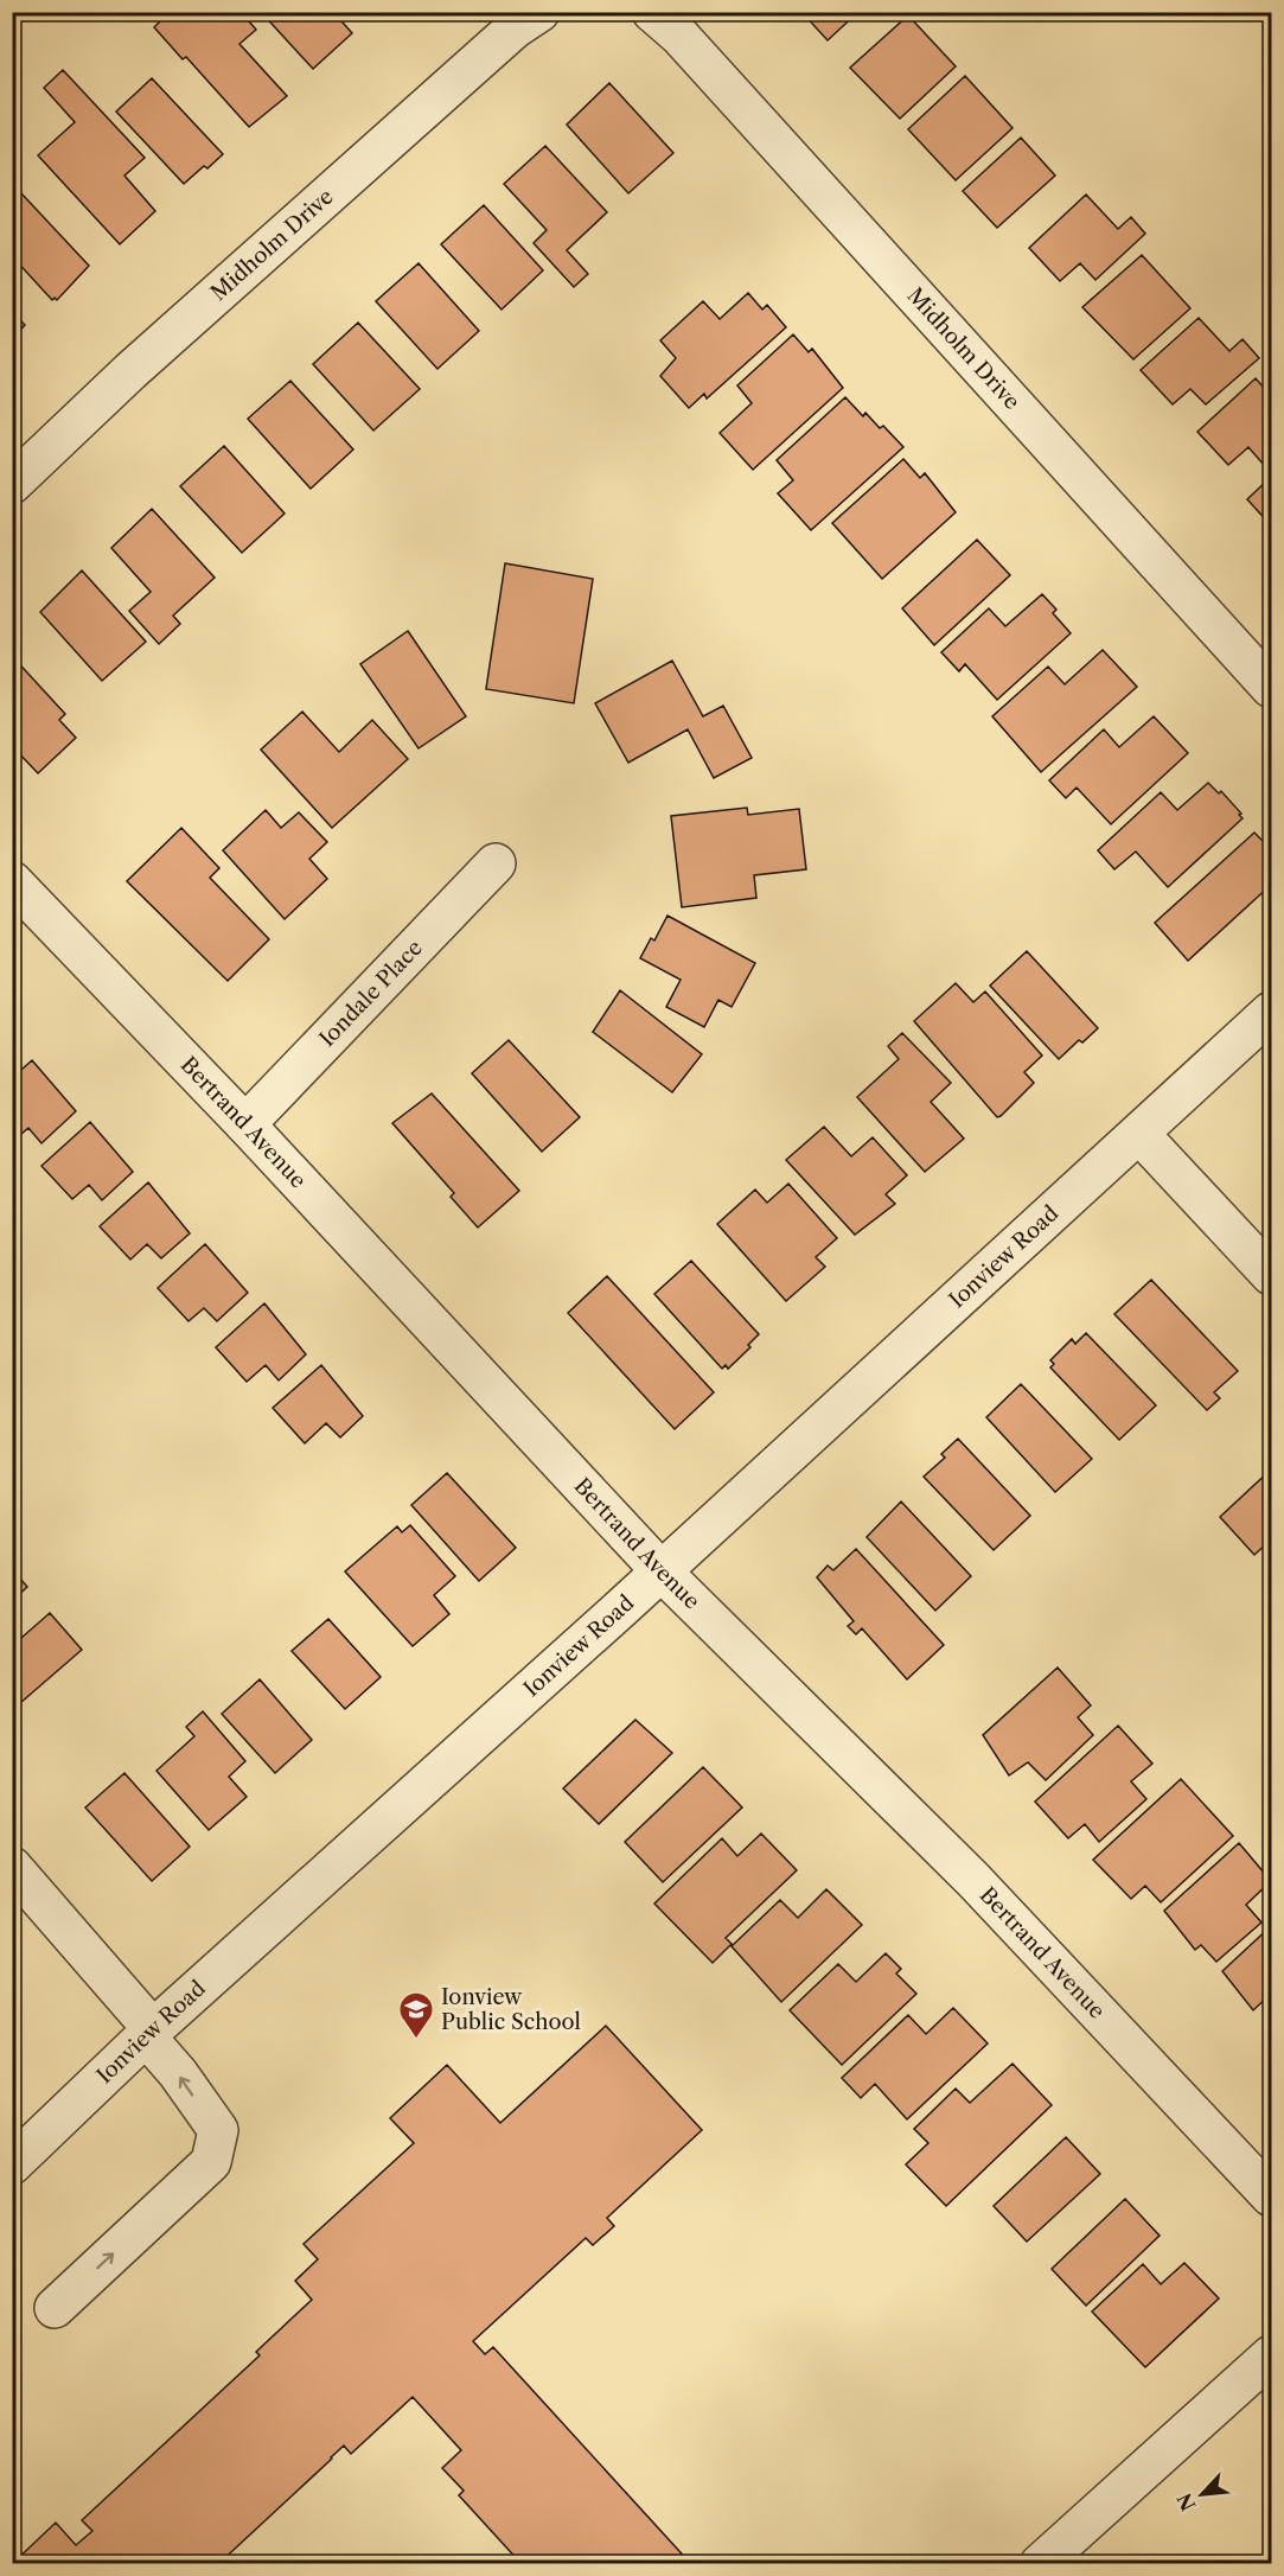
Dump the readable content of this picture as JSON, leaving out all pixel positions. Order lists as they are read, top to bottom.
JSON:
{
  "streets": {
    "street": [
      "Midholm Drive",
      "Iondale Place",
      "Bertrand Avenue",
      "Ionview Road"
    ]
  },
  "crossings": [
    ["Iondale Place", "Bertrand Avenue"],
    ["Bertrand Avenue", "Ionview Road"]
  ],
  "places": {
    "school or university": ["Ionview Public School"]
  },
  "north": "bottom left"
}
